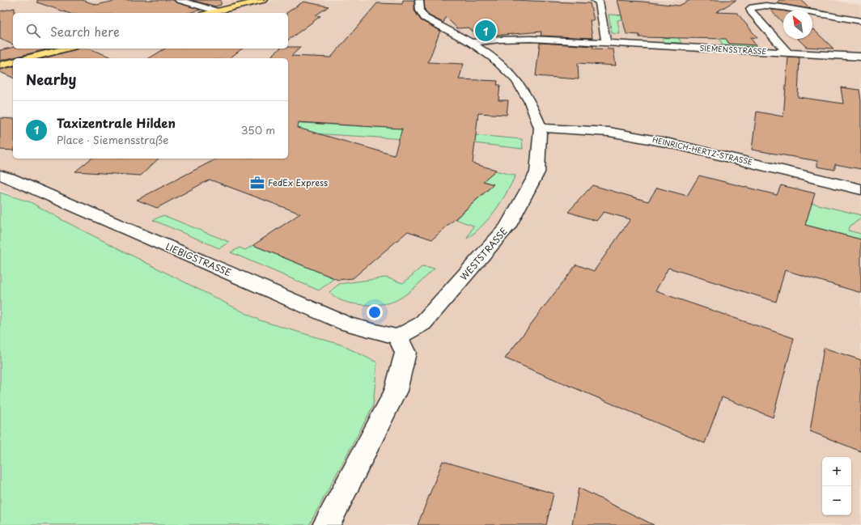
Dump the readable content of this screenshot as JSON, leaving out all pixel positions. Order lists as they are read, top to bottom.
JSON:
{
  "streets": {
    "street": [
      "SIEMENSSTRASSE",
      "HEINRICH-HERTZ-STRASSE",
      "WESTSTRASSE",
      "LIEBIGSTRASSE"
    ]
  },
  "crossings": [
    ["SIEMENSSTRASSE", "WESTSTRASSE"],
    ["HEINRICH-HERTZ-STRASSE", "WESTSTRASSE"],
    ["WESTSTRASSE", "LIEBIGSTRASSE"]
  ],
  "places": {
    "office": ["FedEx Express"]
  },
  "north": "top left",
  "page": {
    "search": "Search here",
    "pins": "1",
    "heading": "Nearby",
    "list": [
      {
        "mark": "1",
        "name": "Taxizentrale Hilden",
        "note": "Place · Siemensstraße",
        "value": "350 m"
      }
    ],
    "map_buttons": ["+", "−"]
  }
}
